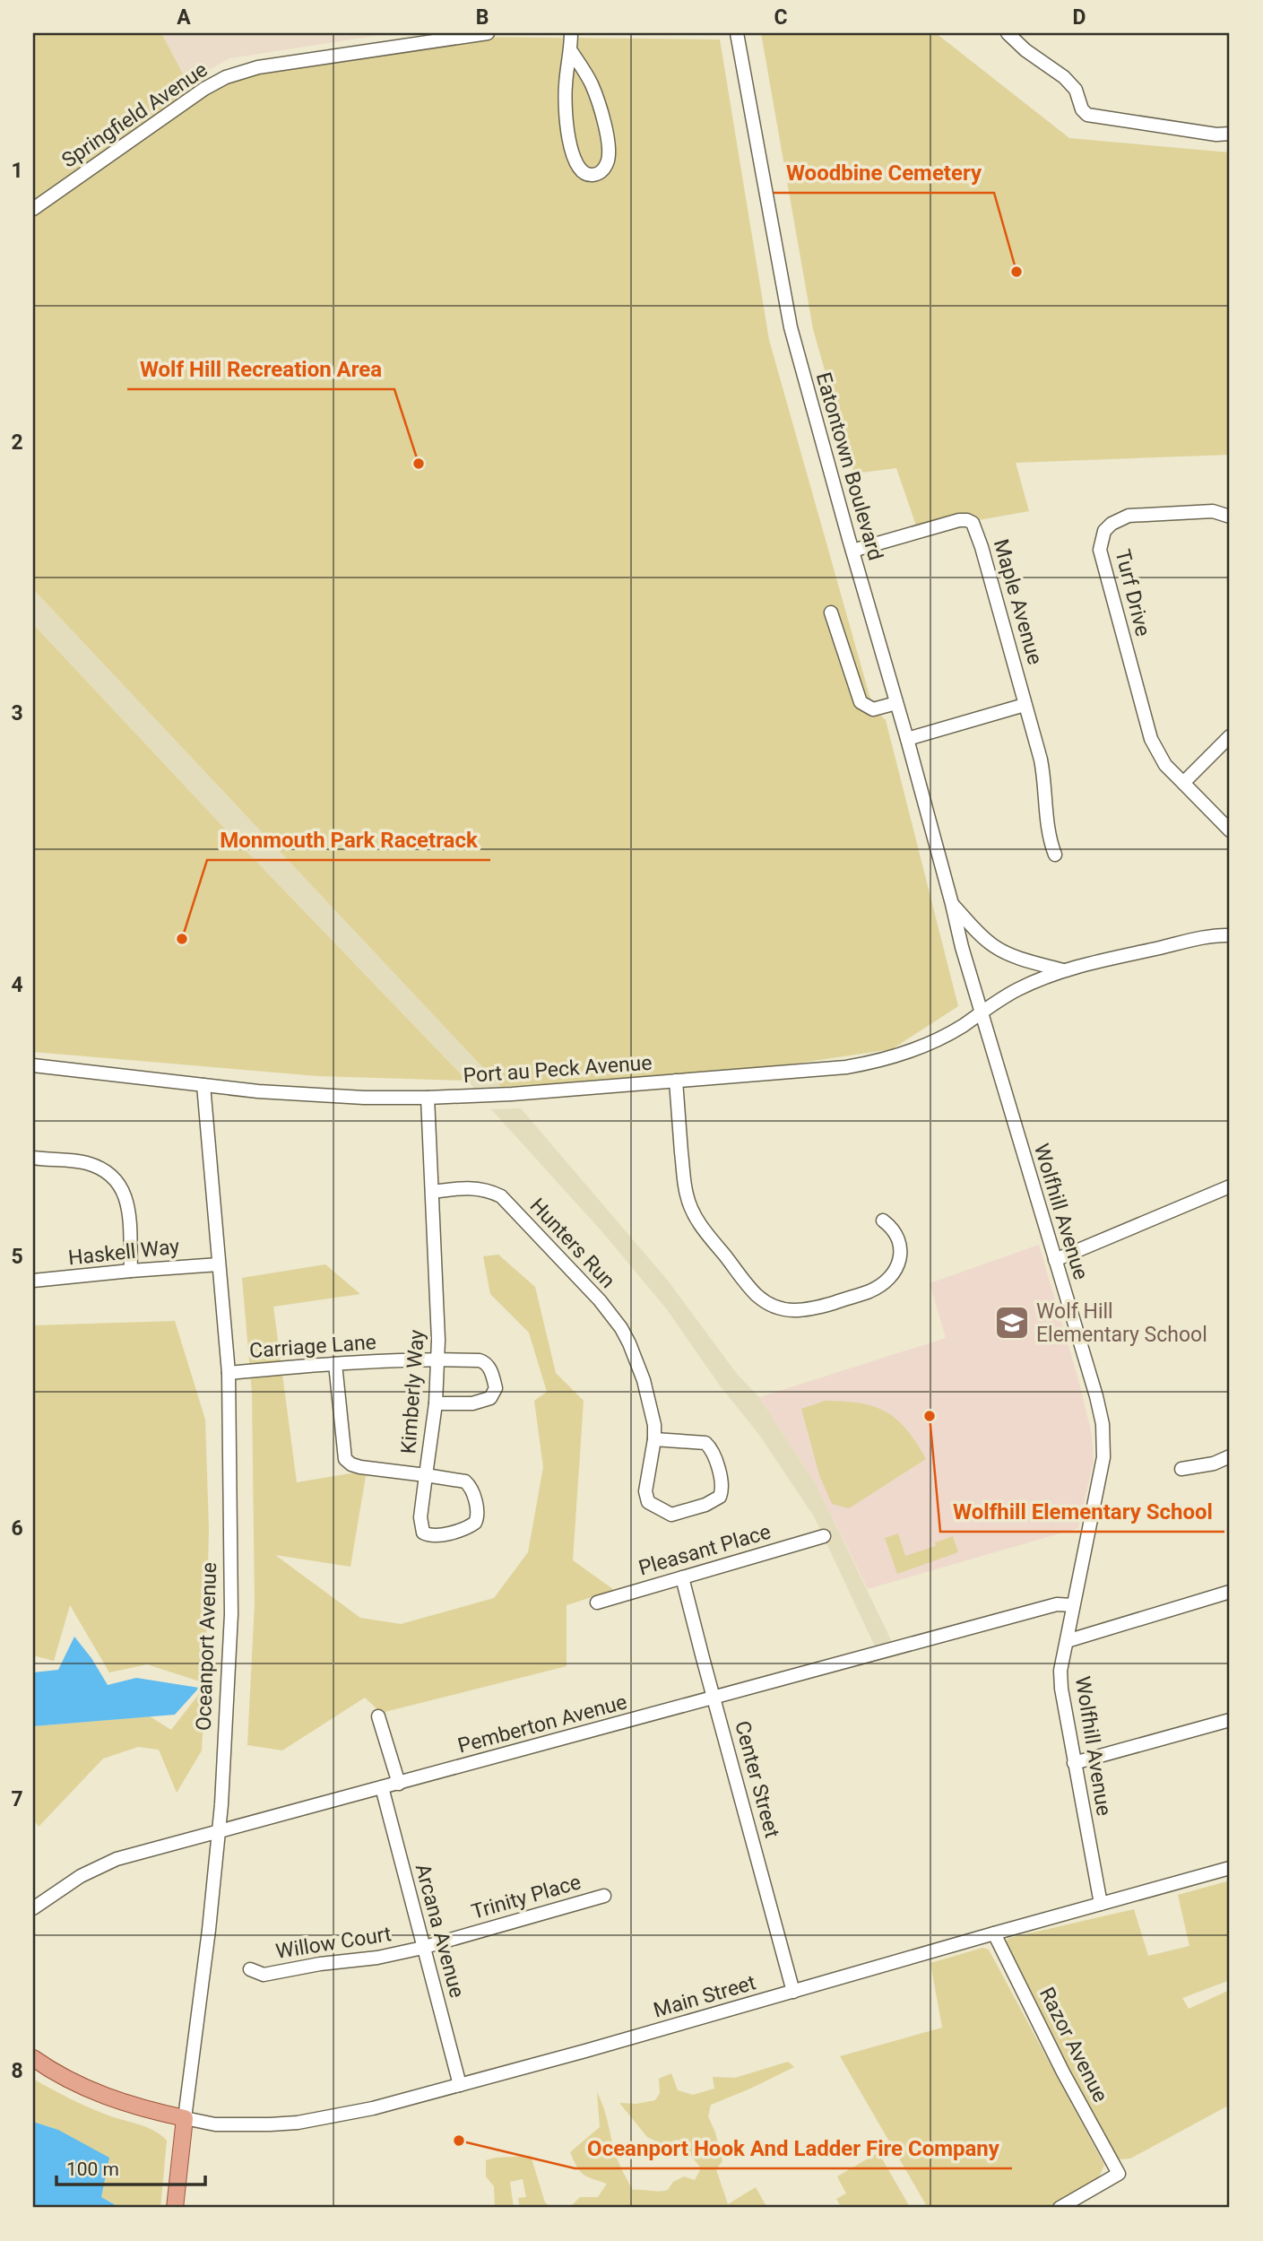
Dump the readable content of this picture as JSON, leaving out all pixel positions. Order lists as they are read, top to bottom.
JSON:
{
  "streets": {
    "main road": ["Oceanport Avenue"],
    "street": [
      "Springfield Avenue",
      "Eatontown Boulevard",
      "Turf Drive",
      "Maple Avenue",
      "Port au Peck Avenue",
      "Wolfhill Avenue",
      "Hunters Run",
      "Haskell Way",
      "Carriage Lane",
      "Kimberly Way",
      "Pleasant Place",
      "Pemberton Avenue",
      "Center Street",
      "Trinity Place",
      "Arcana Avenue",
      "Willow Court",
      "Main Street",
      "Razor Avenue"
    ]
  },
  "crossings": [
    ["Eatontown Boulevard", "Maple Avenue"],
    ["Eatontown Boulevard", "Wolfhill Avenue"],
    ["Port au Peck Avenue", "Wolfhill Avenue"],
    ["Port au Peck Avenue", "Kimberly Way"],
    ["Port au Peck Avenue", "Oceanport Avenue"],
    ["Wolfhill Avenue", "Pemberton Avenue"],
    ["Wolfhill Avenue", "Main Street"],
    ["Hunters Run", "Kimberly Way"],
    ["Haskell Way", "Oceanport Avenue"],
    ["Carriage Lane", "Kimberly Way"],
    ["Carriage Lane", "Oceanport Avenue"],
    ["Pleasant Place", "Center Street"],
    ["Oceanport Avenue", "Pemberton Avenue"],
    ["Oceanport Avenue", "Main Street"],
    ["Pemberton Avenue", "Center Street"],
    ["Pemberton Avenue", "Arcana Avenue"],
    ["Center Street", "Main Street"],
    ["Trinity Place", "Arcana Avenue"],
    ["Trinity Place", "Willow Court"],
    ["Arcana Avenue", "Willow Court"],
    ["Arcana Avenue", "Main Street"],
    ["Main Street", "Razor Avenue"]
  ],
  "places": {
    "other": [
      "Woodbine Cemetery",
      "Wolf Hill Recreation Area",
      "Monmouth Park Racetrack",
      "Wolfhill Elementary School",
      "Oceanport Hook And Ladder Fire Company"
    ],
    "school or university": ["Wolf Hill Elementary School"]
  },
  "scale_bar": "100 m",
  "grid": {
    "columns": [
      "A",
      "B",
      "C",
      "D"
    ],
    "rows": [
      "1",
      "2",
      "3",
      "4",
      "5",
      "6",
      "7",
      "8"
    ]
  }
}
